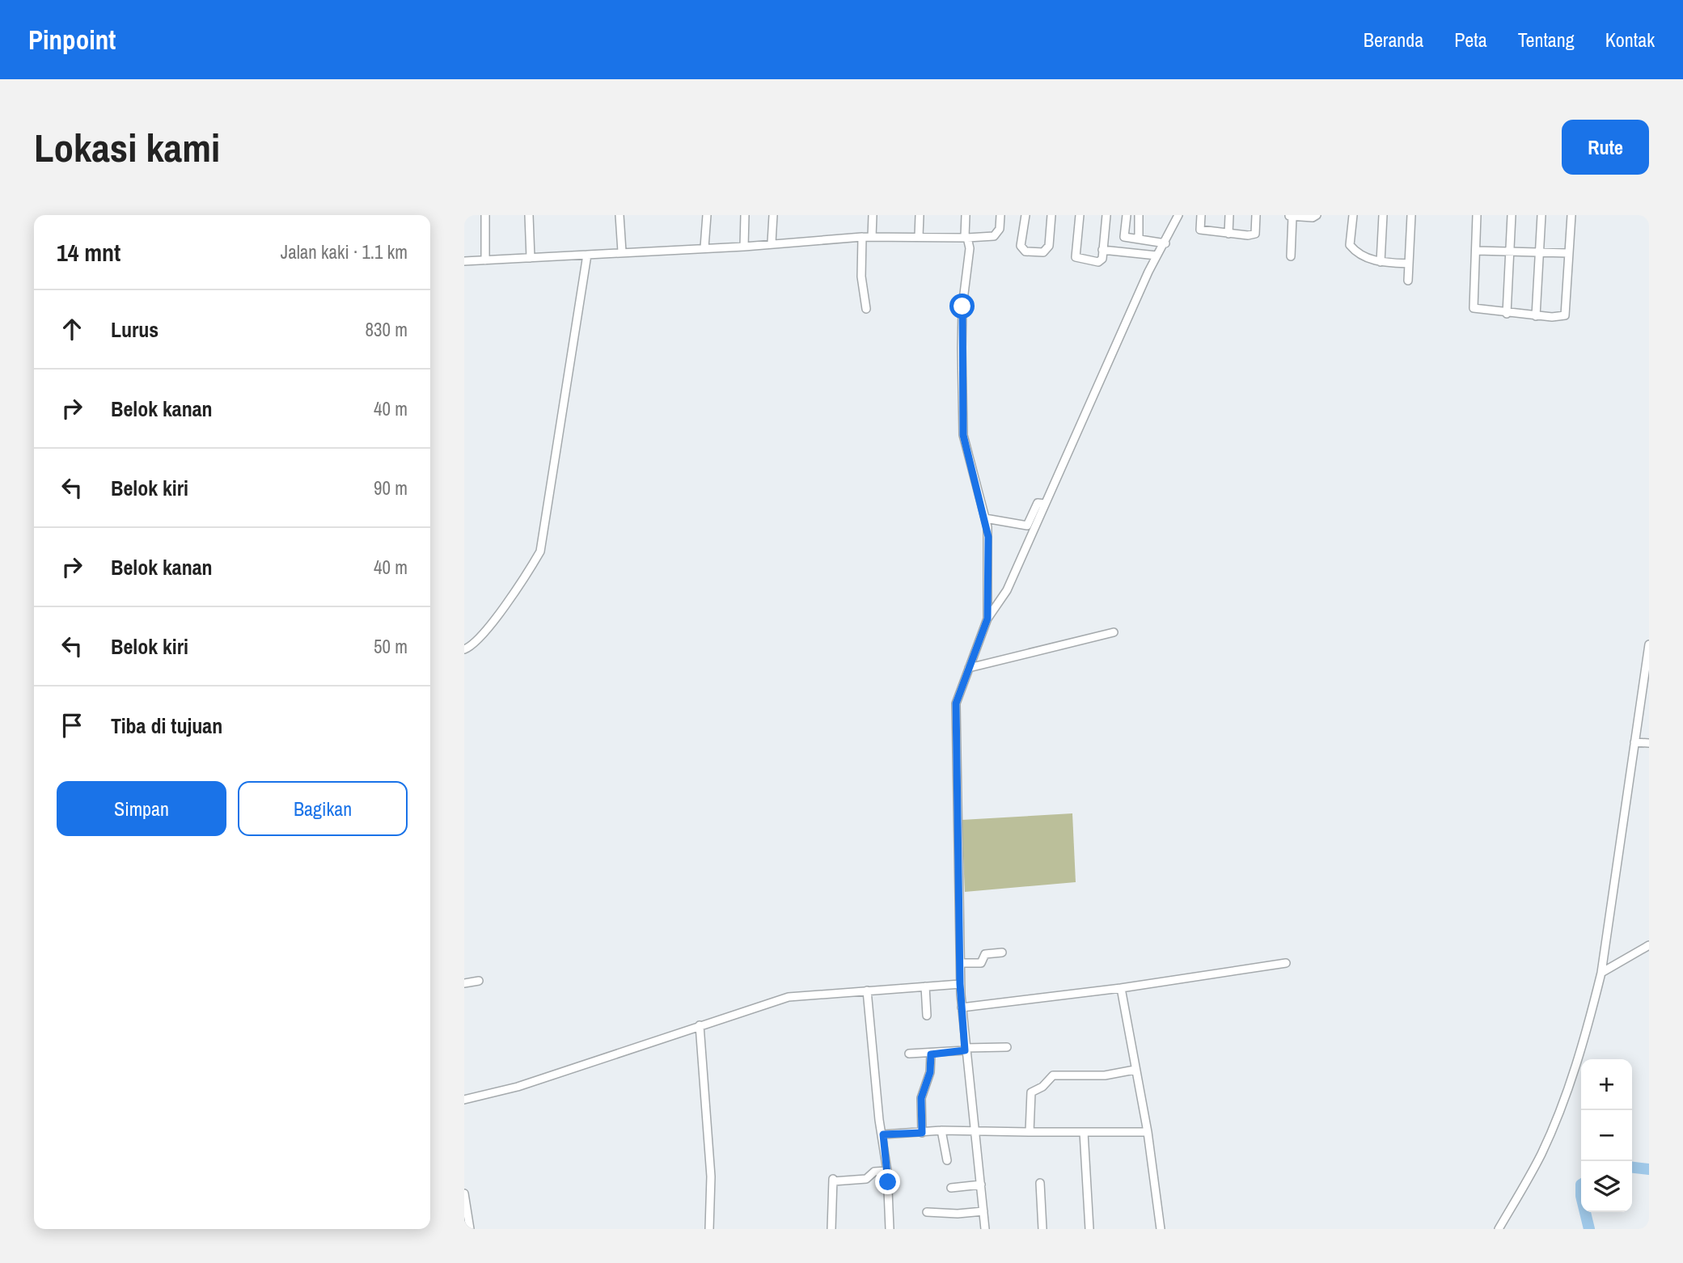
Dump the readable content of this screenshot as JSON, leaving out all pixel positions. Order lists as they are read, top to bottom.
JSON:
{
  "page": {
    "header": "Pinpoint",
    "nav": [
      "Beranda",
      "Peta",
      "Tentang",
      "Kontak"
    ],
    "buttons": [
      "Rute",
      ["Simpan", "Bagikan"]
    ],
    "title": "Lokasi kami",
    "heading": ["14 mnt", "Jalan kaki · 1.1 km"],
    "list": [
      ["Lurus", "830 m"],
      ["Belok kanan", "40 m"],
      ["Belok kiri", "90 m"],
      ["Belok kanan", "40 m"],
      ["Belok kiri", "50 m"],
      "Tiba di tujuan"
    ],
    "map_buttons": ["+", "−"]
  }
}
